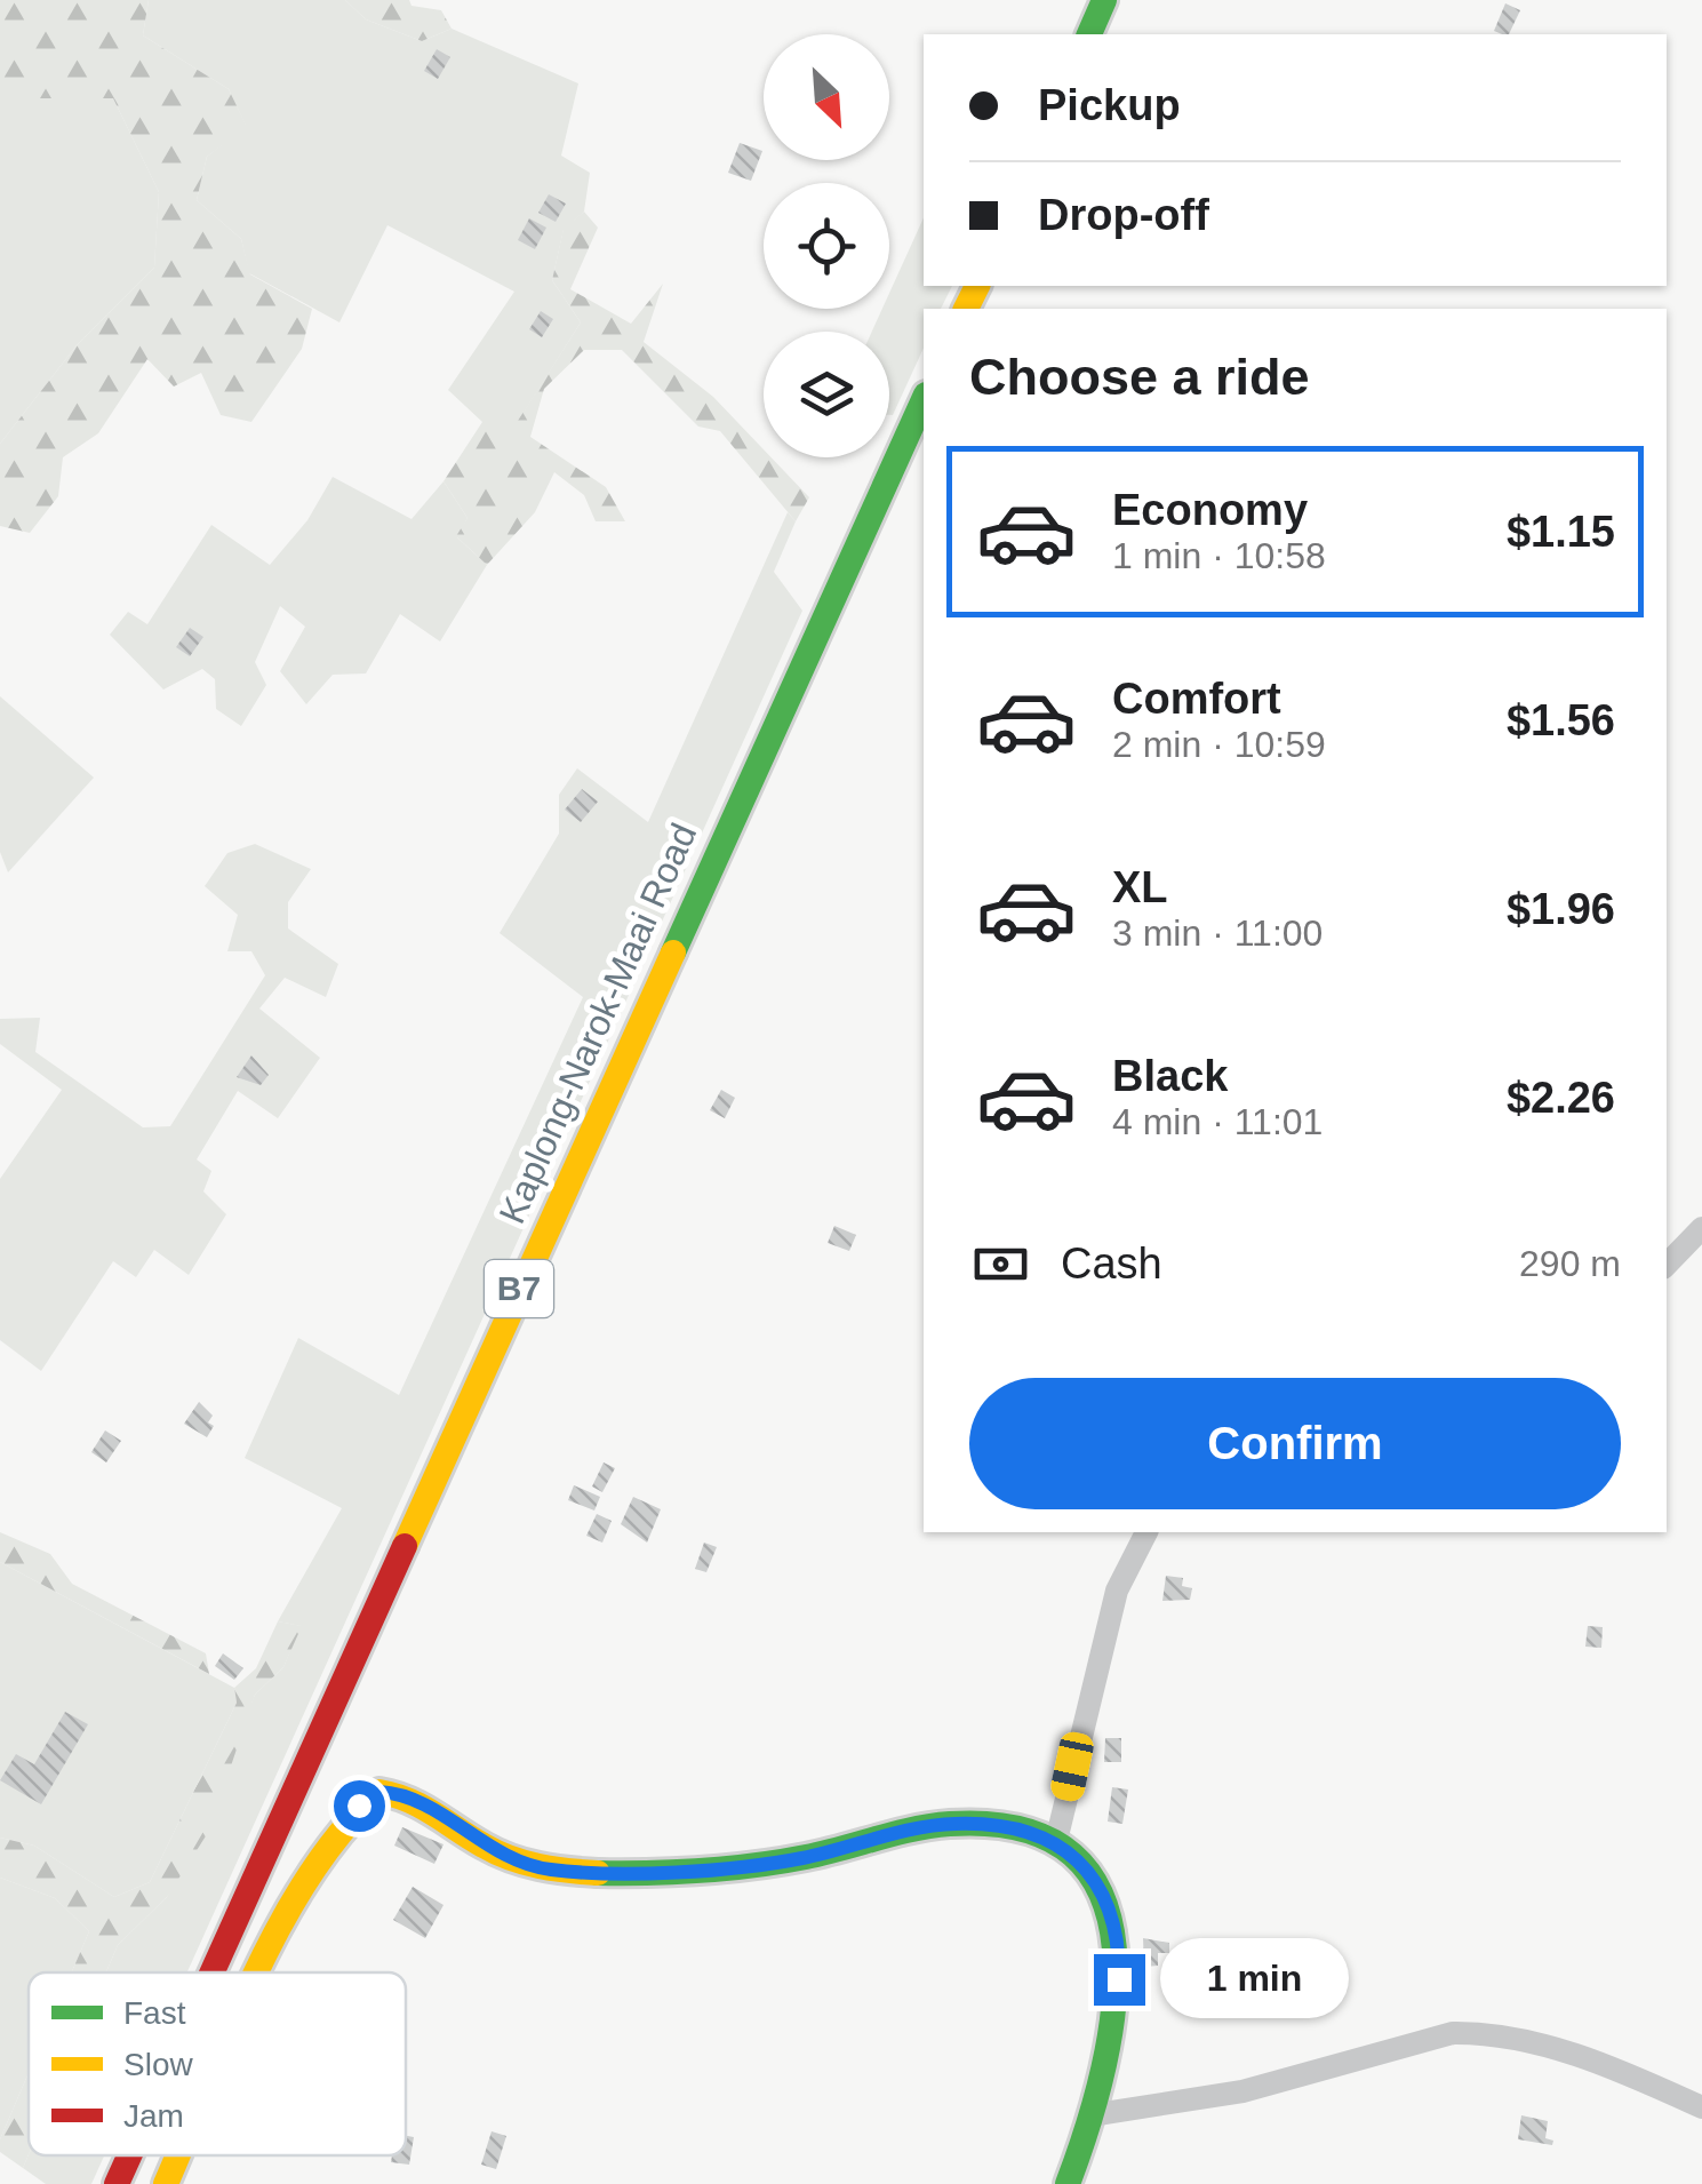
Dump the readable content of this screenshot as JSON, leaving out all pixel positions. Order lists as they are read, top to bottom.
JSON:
{
  "streets": {
    "main road": ["Kaplong-Narok-Maai Road", "B7"]
  },
  "legend": ["Fast", "Slow", "Jam"],
  "north": "bottom right",
  "page": {
    "banner": ["Pickup", "Drop-off"],
    "heading": "Choose a ride",
    "list": [
      {
        "name": "Economy",
        "note": "1 min · 10:58",
        "value": "$1.15"
      },
      {
        "name": "Comfort",
        "note": "2 min · 10:59",
        "value": "$1.56"
      },
      {
        "name": "XL",
        "note": "3 min · 11:00",
        "value": "$1.96"
      },
      {
        "name": "Black",
        "note": "4 min · 11:01",
        "value": "$2.26"
      }
    ],
    "pay": ["Cash", "290 m"],
    "buttons": "Confirm",
    "bubble": "1 min"
  }
}
